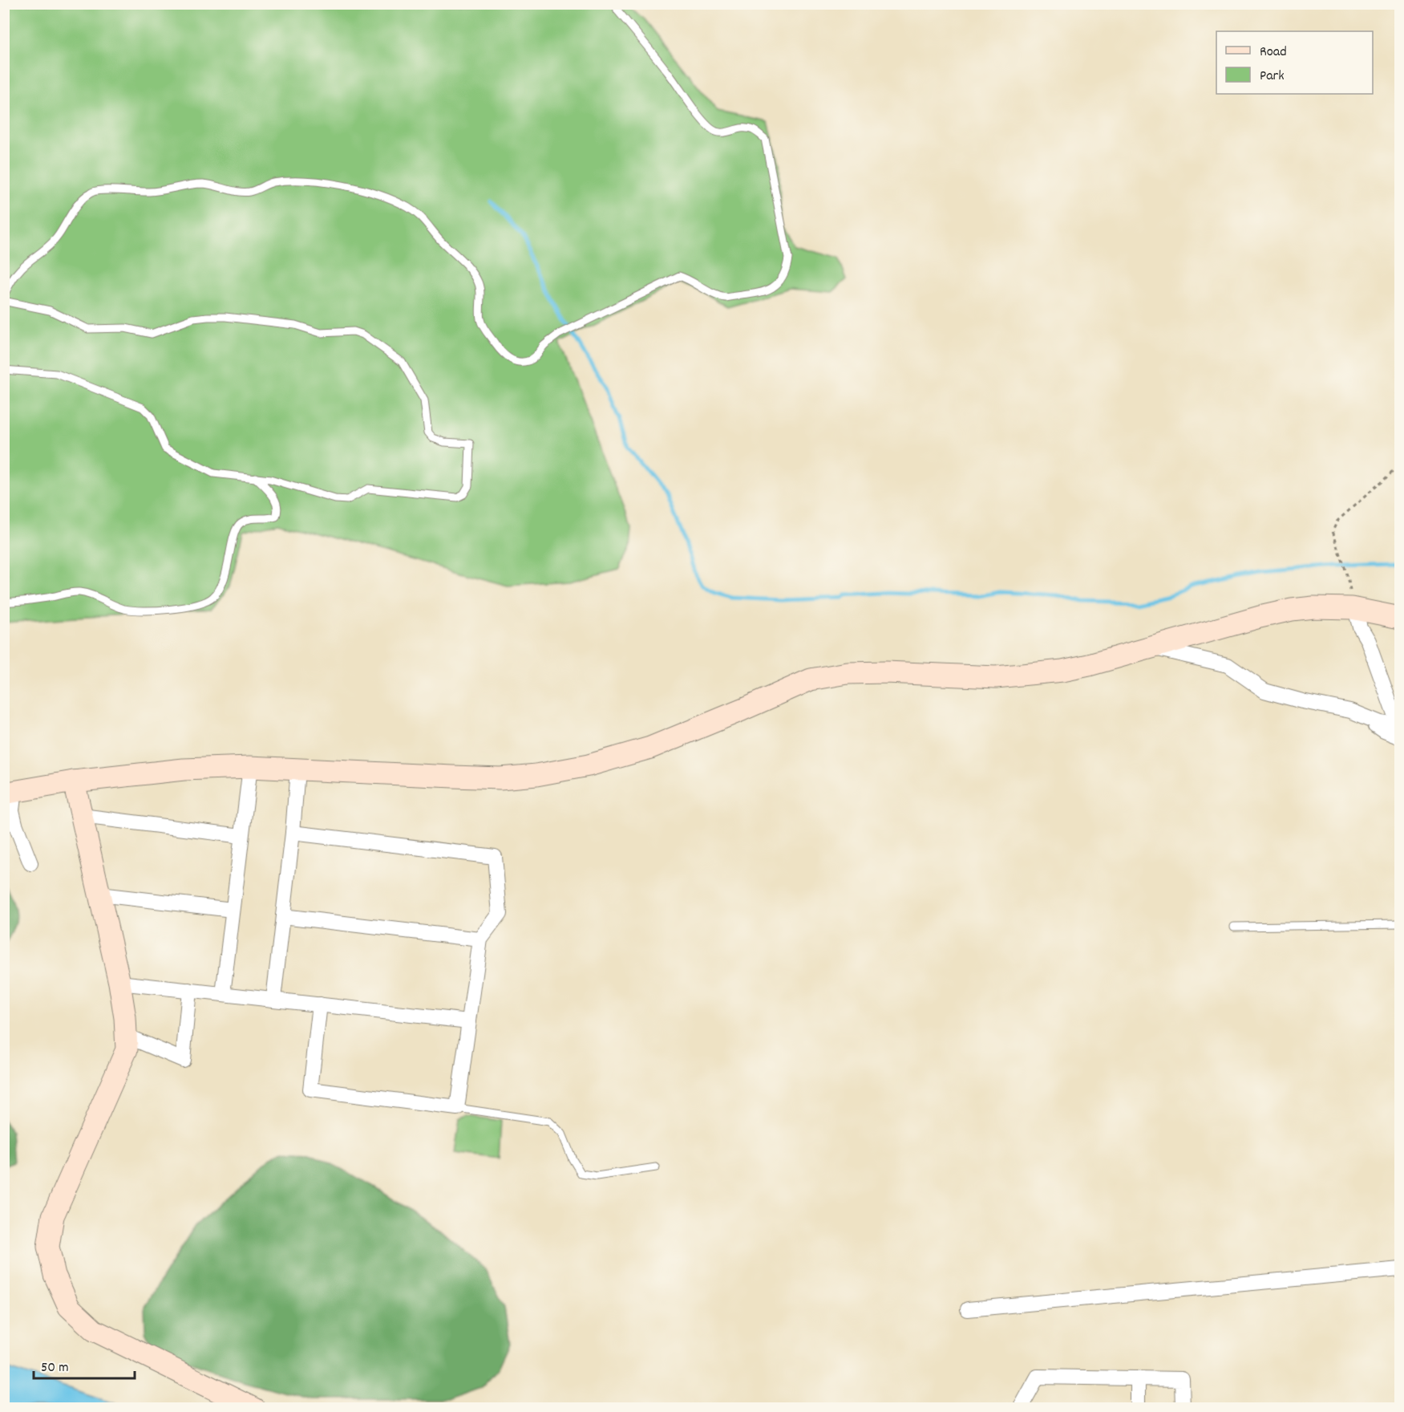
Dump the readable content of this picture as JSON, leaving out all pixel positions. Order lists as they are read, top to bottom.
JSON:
{
  "legend": ["Road", "Park"],
  "scale_bar": "50 m"
}
